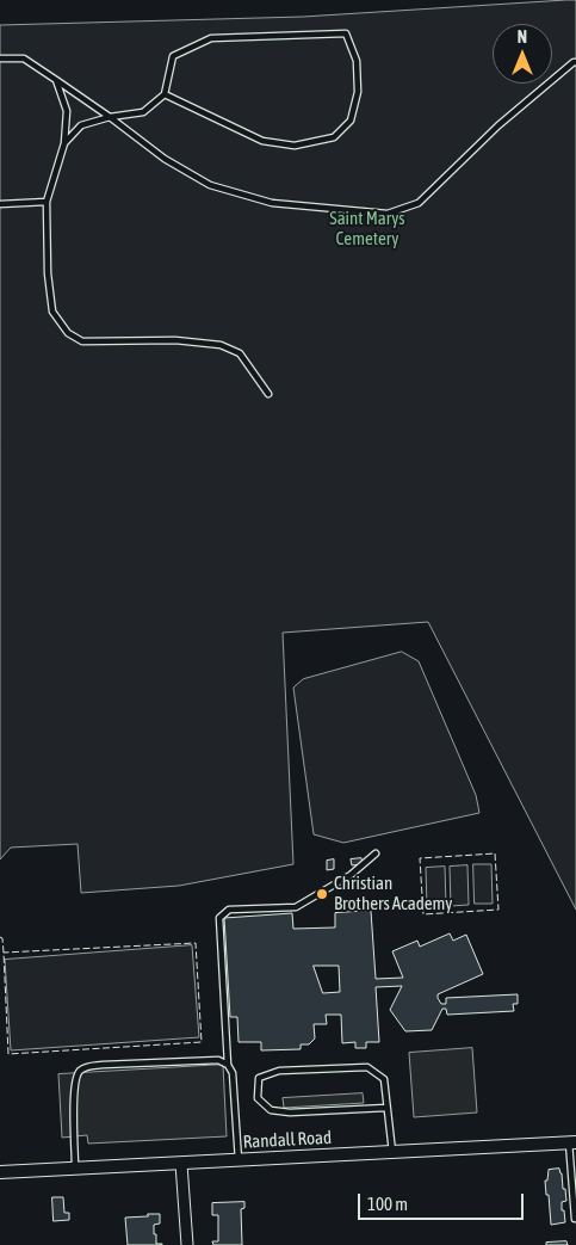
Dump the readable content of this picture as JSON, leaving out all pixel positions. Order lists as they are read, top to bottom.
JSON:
{
  "streets": {
    "street": ["Randall Road"]
  },
  "parks": ["Saint Marys Cemetery"],
  "places": ["Christian Brothers Academy"],
  "scale_bar": "100 m",
  "north": "top"
}
